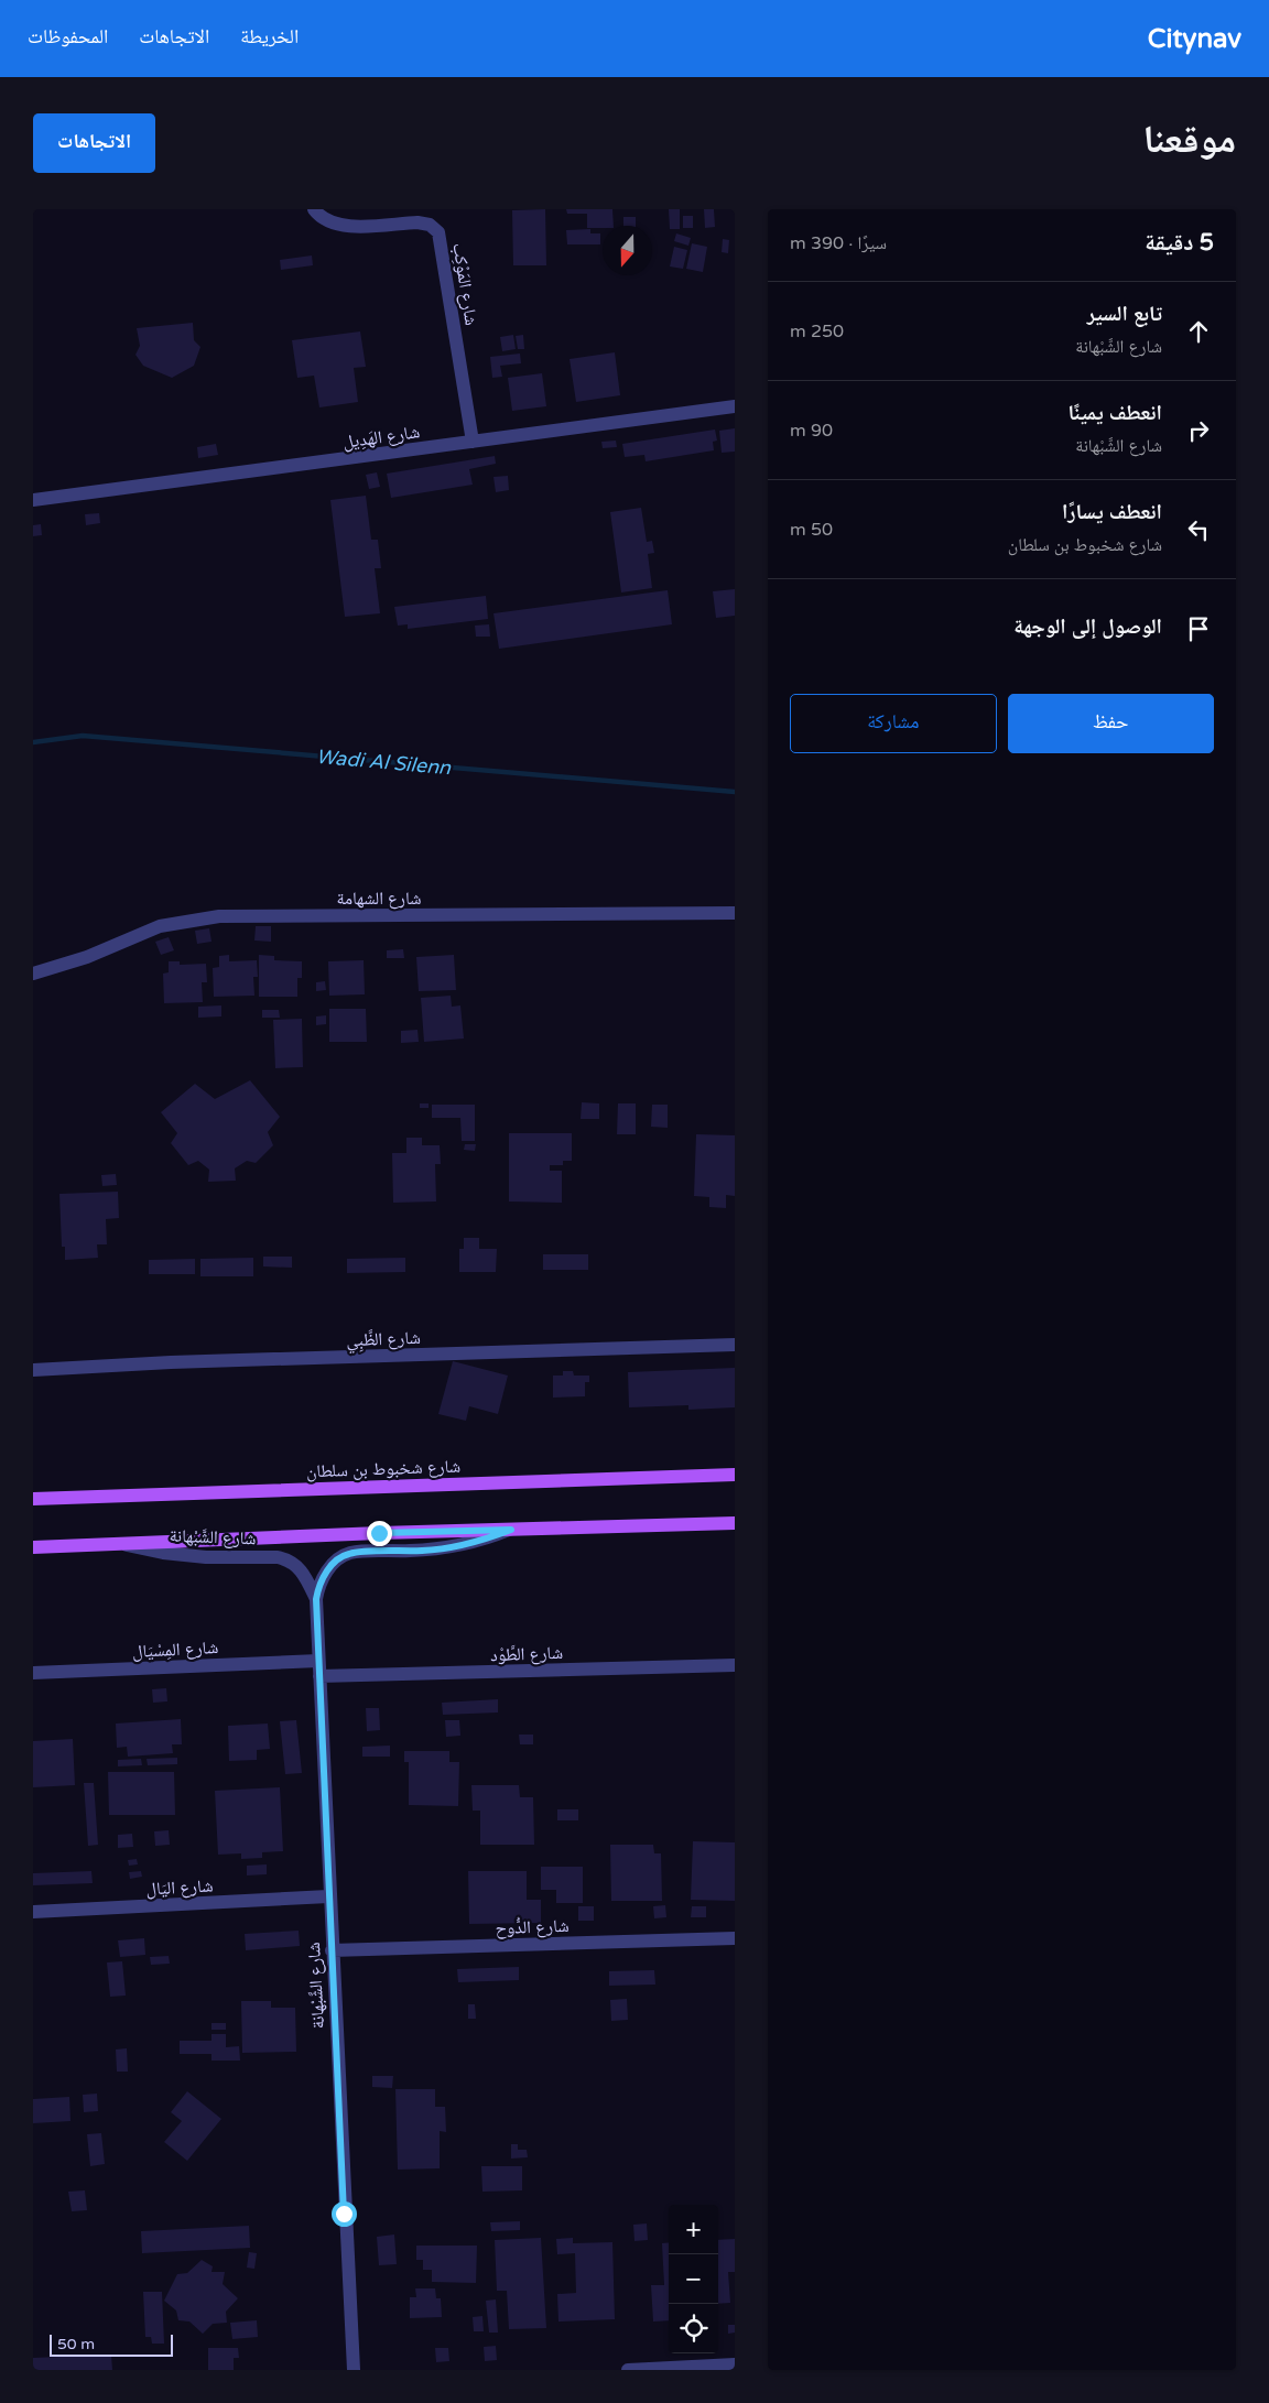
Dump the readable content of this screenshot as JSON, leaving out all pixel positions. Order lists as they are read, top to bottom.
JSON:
{
  "streets": {
    "main road": ["شارع شخبوط بن سلطان"],
    "street": [
      "شارع المَوْكِب",
      "شارع الهَدِيل",
      "شارع الشهامة",
      "شارع الظَّبِي",
      "شارع الشَّبْهانة",
      "شارع المِسْيَال",
      "شارع الطَّوْد",
      "شارع اليَال",
      "شارع الدُّوح"
    ]
  },
  "crossings": [
    ["شارع المَوْكِب", "شارع الهَدِيل"],
    ["شارع الشَّبْهانة", "شارع المِسْيَال"],
    ["شارع الشَّبْهانة", "شارع الطَّوْد"],
    ["شارع الشَّبْهانة", "شارع اليَال"],
    ["شارع الشَّبْهانة", "شارع الدُّوح"]
  ],
  "water": ["Wadi Al Silenn"],
  "scale_bar": "50 m",
  "north": "bottom",
  "page": {
    "header": "Citynav",
    "nav": ["الخريطة", "الاتجاهات", "المحفوظات"],
    "title": "موقعنا",
    "buttons": [
      "الاتجاهات",
      ["حفظ", "مشاركة"]
    ],
    "heading": ["5 دقيقة", "سيرًا · 390 m"],
    "list": [
      ["تابع السير", "شارع الشَّبْهانة", "250 m"],
      ["انعطف يمينًا", "شارع الشَّبْهانة", "90 m"],
      ["انعطف يسارًا", "شارع شخبوط بن سلطان", "50 m"],
      "الوصول إلى الوجهة"
    ],
    "map_buttons": ["+", "−"],
    "scale": "50 m"
  }
}
